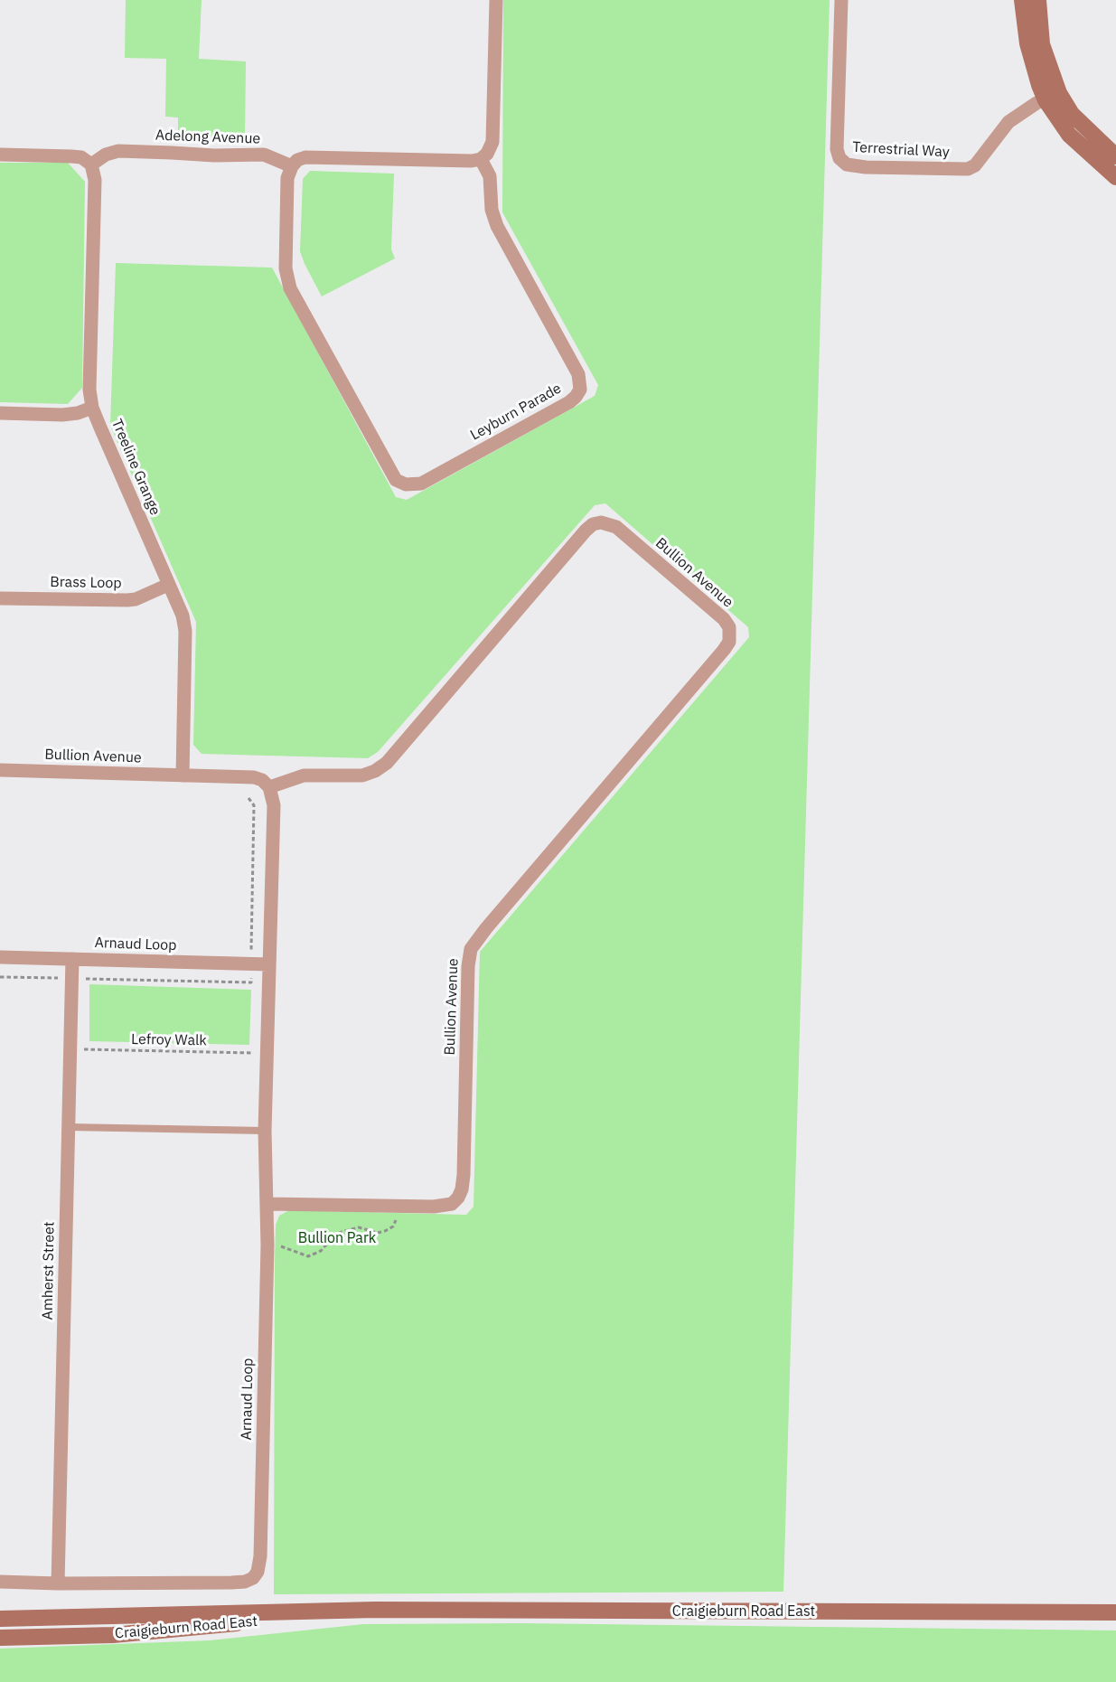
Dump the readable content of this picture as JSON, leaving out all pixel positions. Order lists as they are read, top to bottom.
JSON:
{
  "streets": {
    "main road": ["Craigieburn Road East"],
    "street": [
      "Adelong Avenue",
      "Terrestrial Way",
      "Leyburn Parade",
      "Treeline Grange",
      "Bullion Avenue",
      "Brass Loop",
      "Arnaud Loop",
      "Amherst Street"
    ],
    "path": ["Lefroy Walk"]
  },
  "crossings": [
    ["Adelong Avenue", "Leyburn Parade"],
    ["Adelong Avenue", "Treeline Grange"],
    ["Treeline Grange", "Bullion Avenue"],
    ["Treeline Grange", "Brass Loop"],
    ["Bullion Avenue", "Arnaud Loop"],
    ["Arnaud Loop", "Lefroy Walk"],
    ["Arnaud Loop", "Amherst Street"],
    ["Lefroy Walk", "Amherst Street"]
  ],
  "parks": ["Bullion Park"]
}
